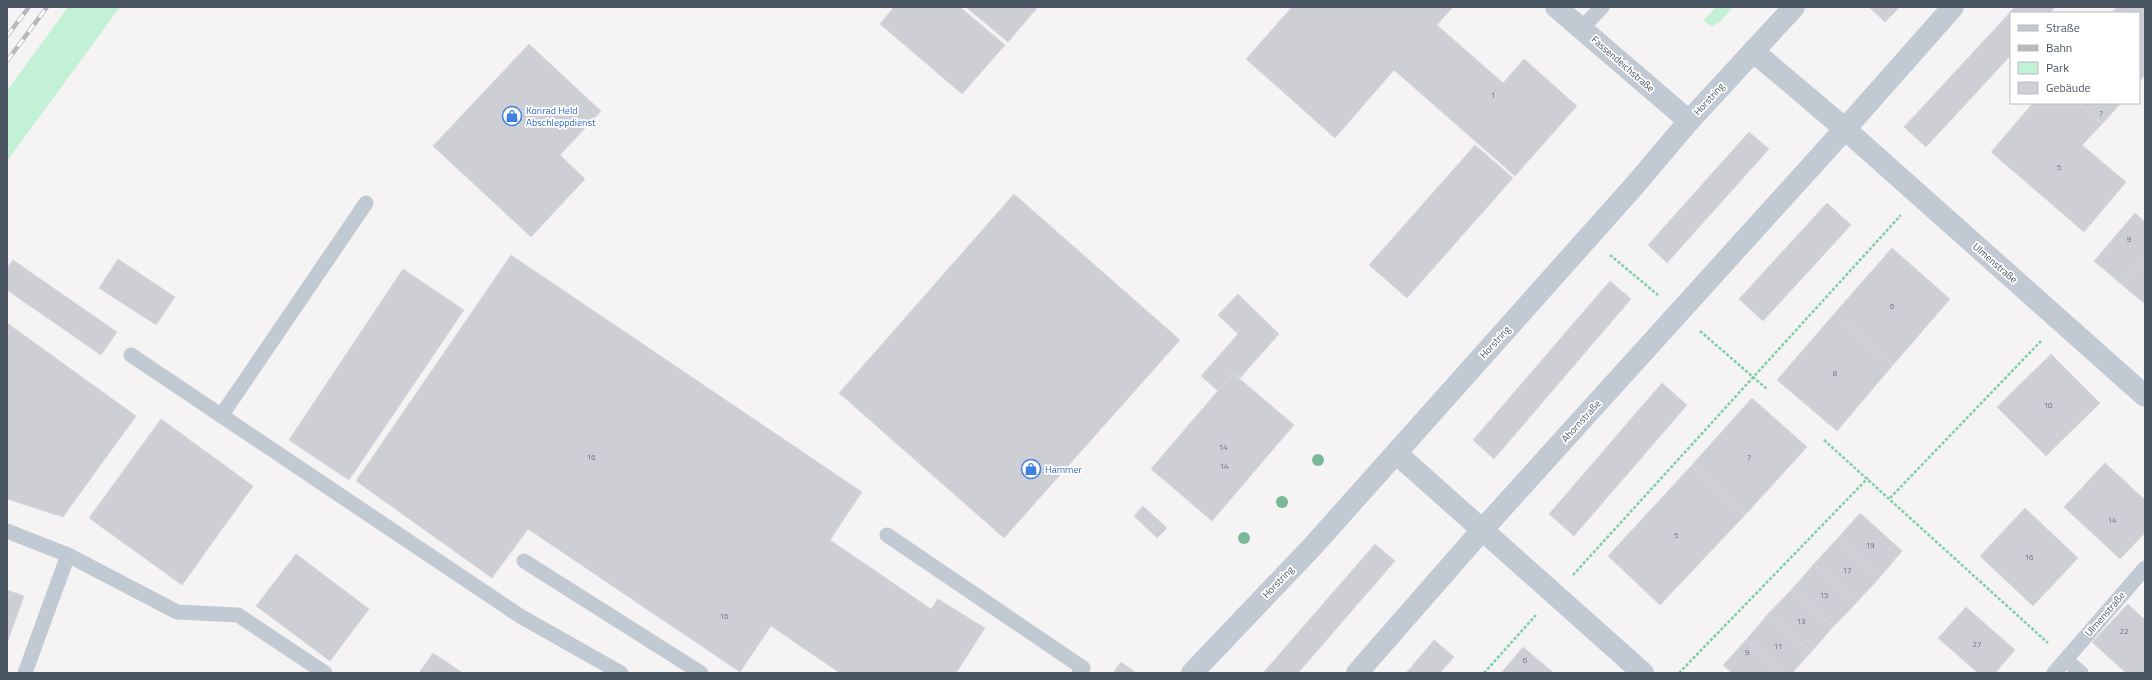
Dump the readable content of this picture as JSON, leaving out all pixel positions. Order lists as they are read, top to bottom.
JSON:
{
  "streets": {
    "street": [
      "Fassendeichstraße",
      "Horstring",
      "Ulmenstraße",
      "Ahornstraße"
    ]
  },
  "crossings": [
    ["Fassendeichstraße", "Horstring"],
    ["Horstring", "Ulmenstraße"]
  ],
  "places": {
    "shop": ["Konrad Held Abschleppdienst", "Hammer"]
  },
  "house_numbers": [
    "1",
    "7",
    "5",
    "9",
    "6",
    "8",
    "10",
    "14",
    "16",
    "7",
    "14",
    "14",
    "5",
    "19",
    "16",
    "17",
    "15",
    "16",
    "13",
    "22",
    "27",
    "11",
    "9",
    "6"
  ],
  "legend": [
    "Straße",
    "Bahn",
    "Park",
    "Gebäude"
  ]
}
